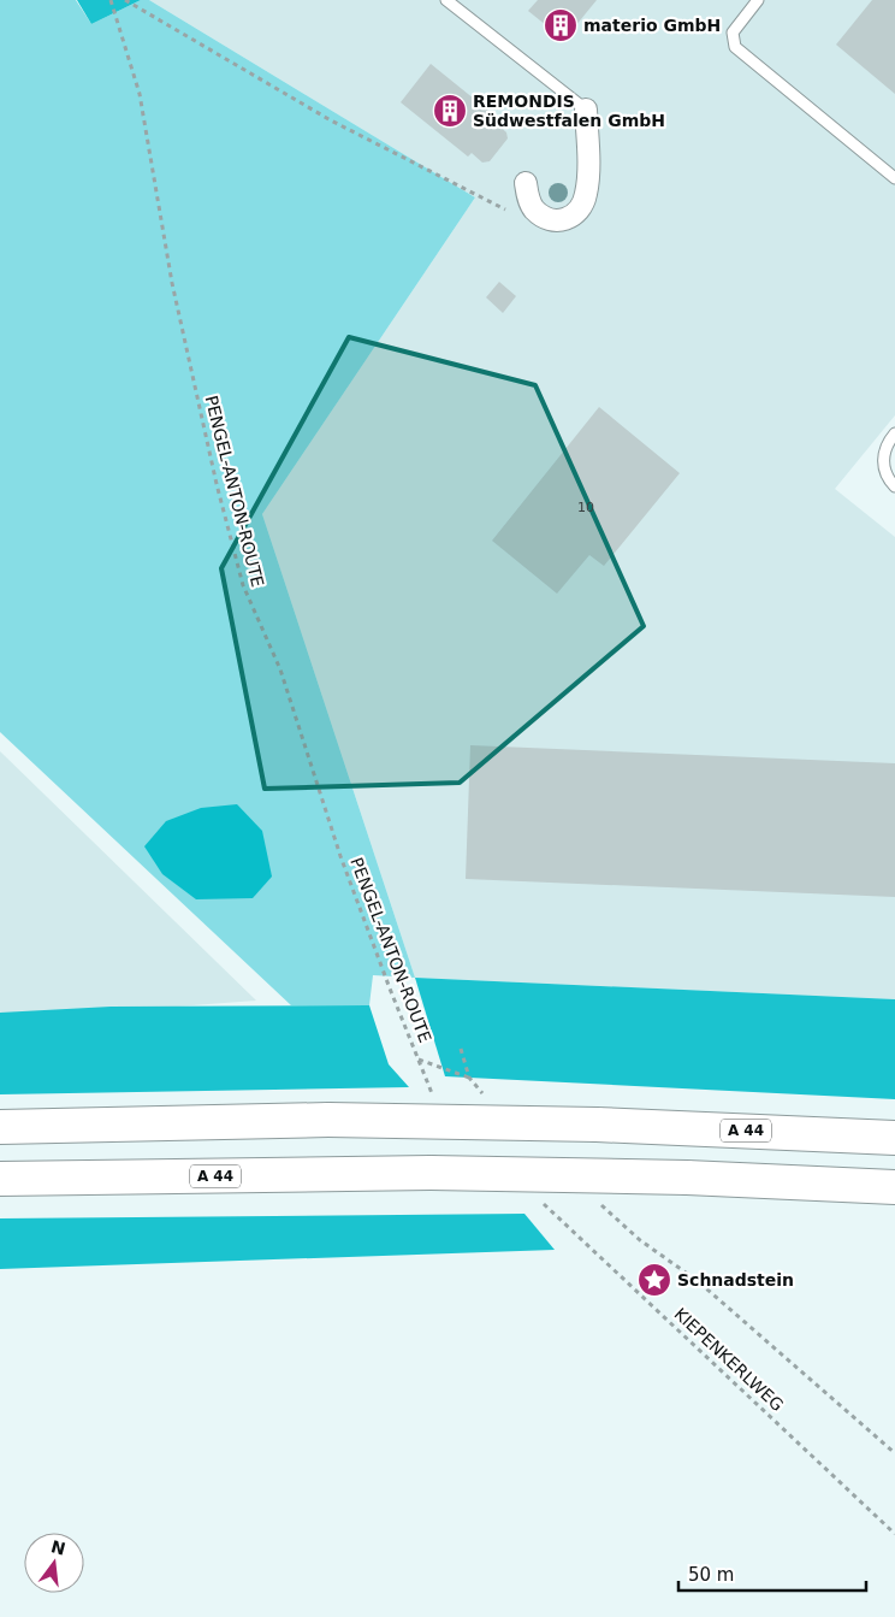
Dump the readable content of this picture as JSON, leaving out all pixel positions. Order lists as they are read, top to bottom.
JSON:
{
  "streets": {
    "highway": ["A 44"],
    "path": ["PENGEL-ANTON-ROUTE", "KIEPENKERLWEG"]
  },
  "places": {
    "building": ["materio GmbH", "REMONDIS Südwestfalen GmbH"],
    "place": ["Schnadstein"]
  },
  "house_numbers": ["10"],
  "scale_bar": "50 m",
  "north": "top"
}
